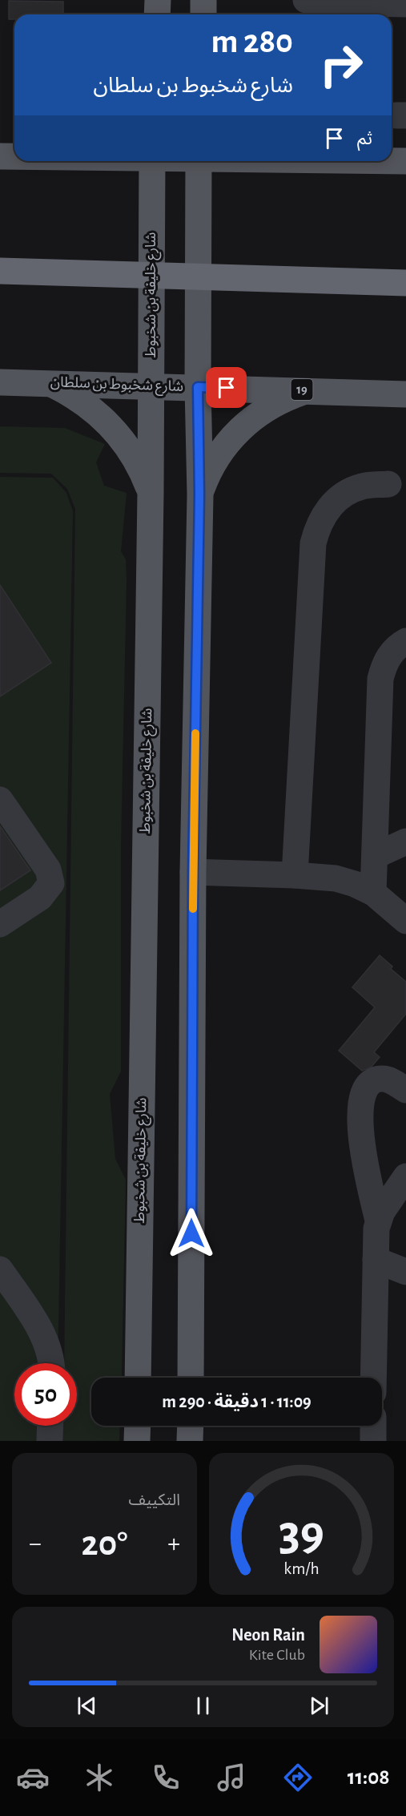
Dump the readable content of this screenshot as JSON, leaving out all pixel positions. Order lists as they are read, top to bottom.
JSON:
{
  "streets": {
    "main road": ["شارع خليفة بن شخبوط", "شارع شخبوط بن سلطان", "19"]
  },
  "crossings": [
    ["شارع خليفة بن شخبوط", "شارع شخبوط بن سلطان"]
  ],
  "page": {
    "turn": ["280 m", "شارع شخبوط بن سلطان"],
    "then": "ثم",
    "limit": "50",
    "trip": "11:09 · 1 دقيقة · 290 m",
    "tile": "التكييف",
    "heat": ["−", "20°", "+"],
    "song": ["Neon Rain", "Kite Club"],
    "tabs": "11:08",
    "gauge": ["39", "km/h"]
  }
}
